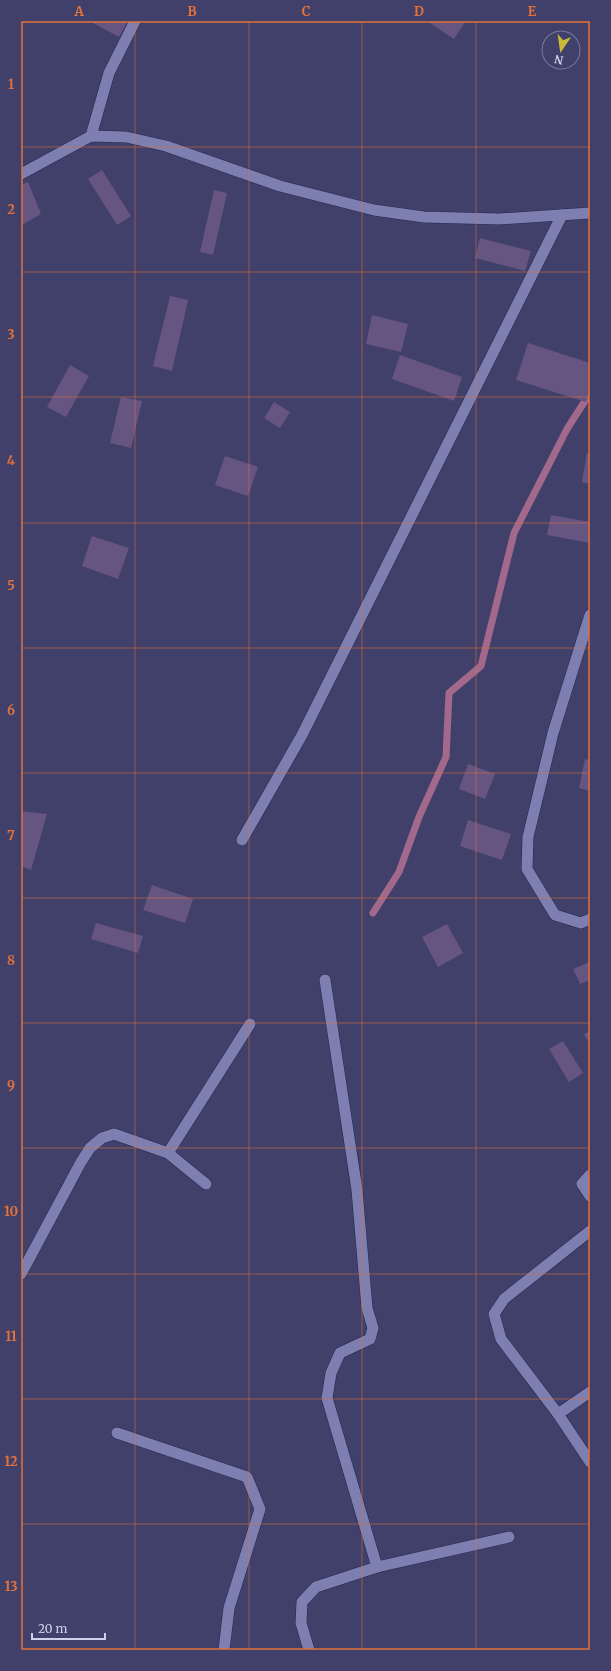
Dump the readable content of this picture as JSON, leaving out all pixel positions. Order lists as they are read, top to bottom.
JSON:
{
  "scale_bar": "20 m",
  "north": "bottom",
  "grid": {
    "columns": [
      "A",
      "B",
      "C",
      "D",
      "E"
    ],
    "rows": [
      "1",
      "2",
      "3",
      "4",
      "5",
      "6",
      "7",
      "8",
      "9",
      "10",
      "11",
      "12",
      "13"
    ]
  }
}
